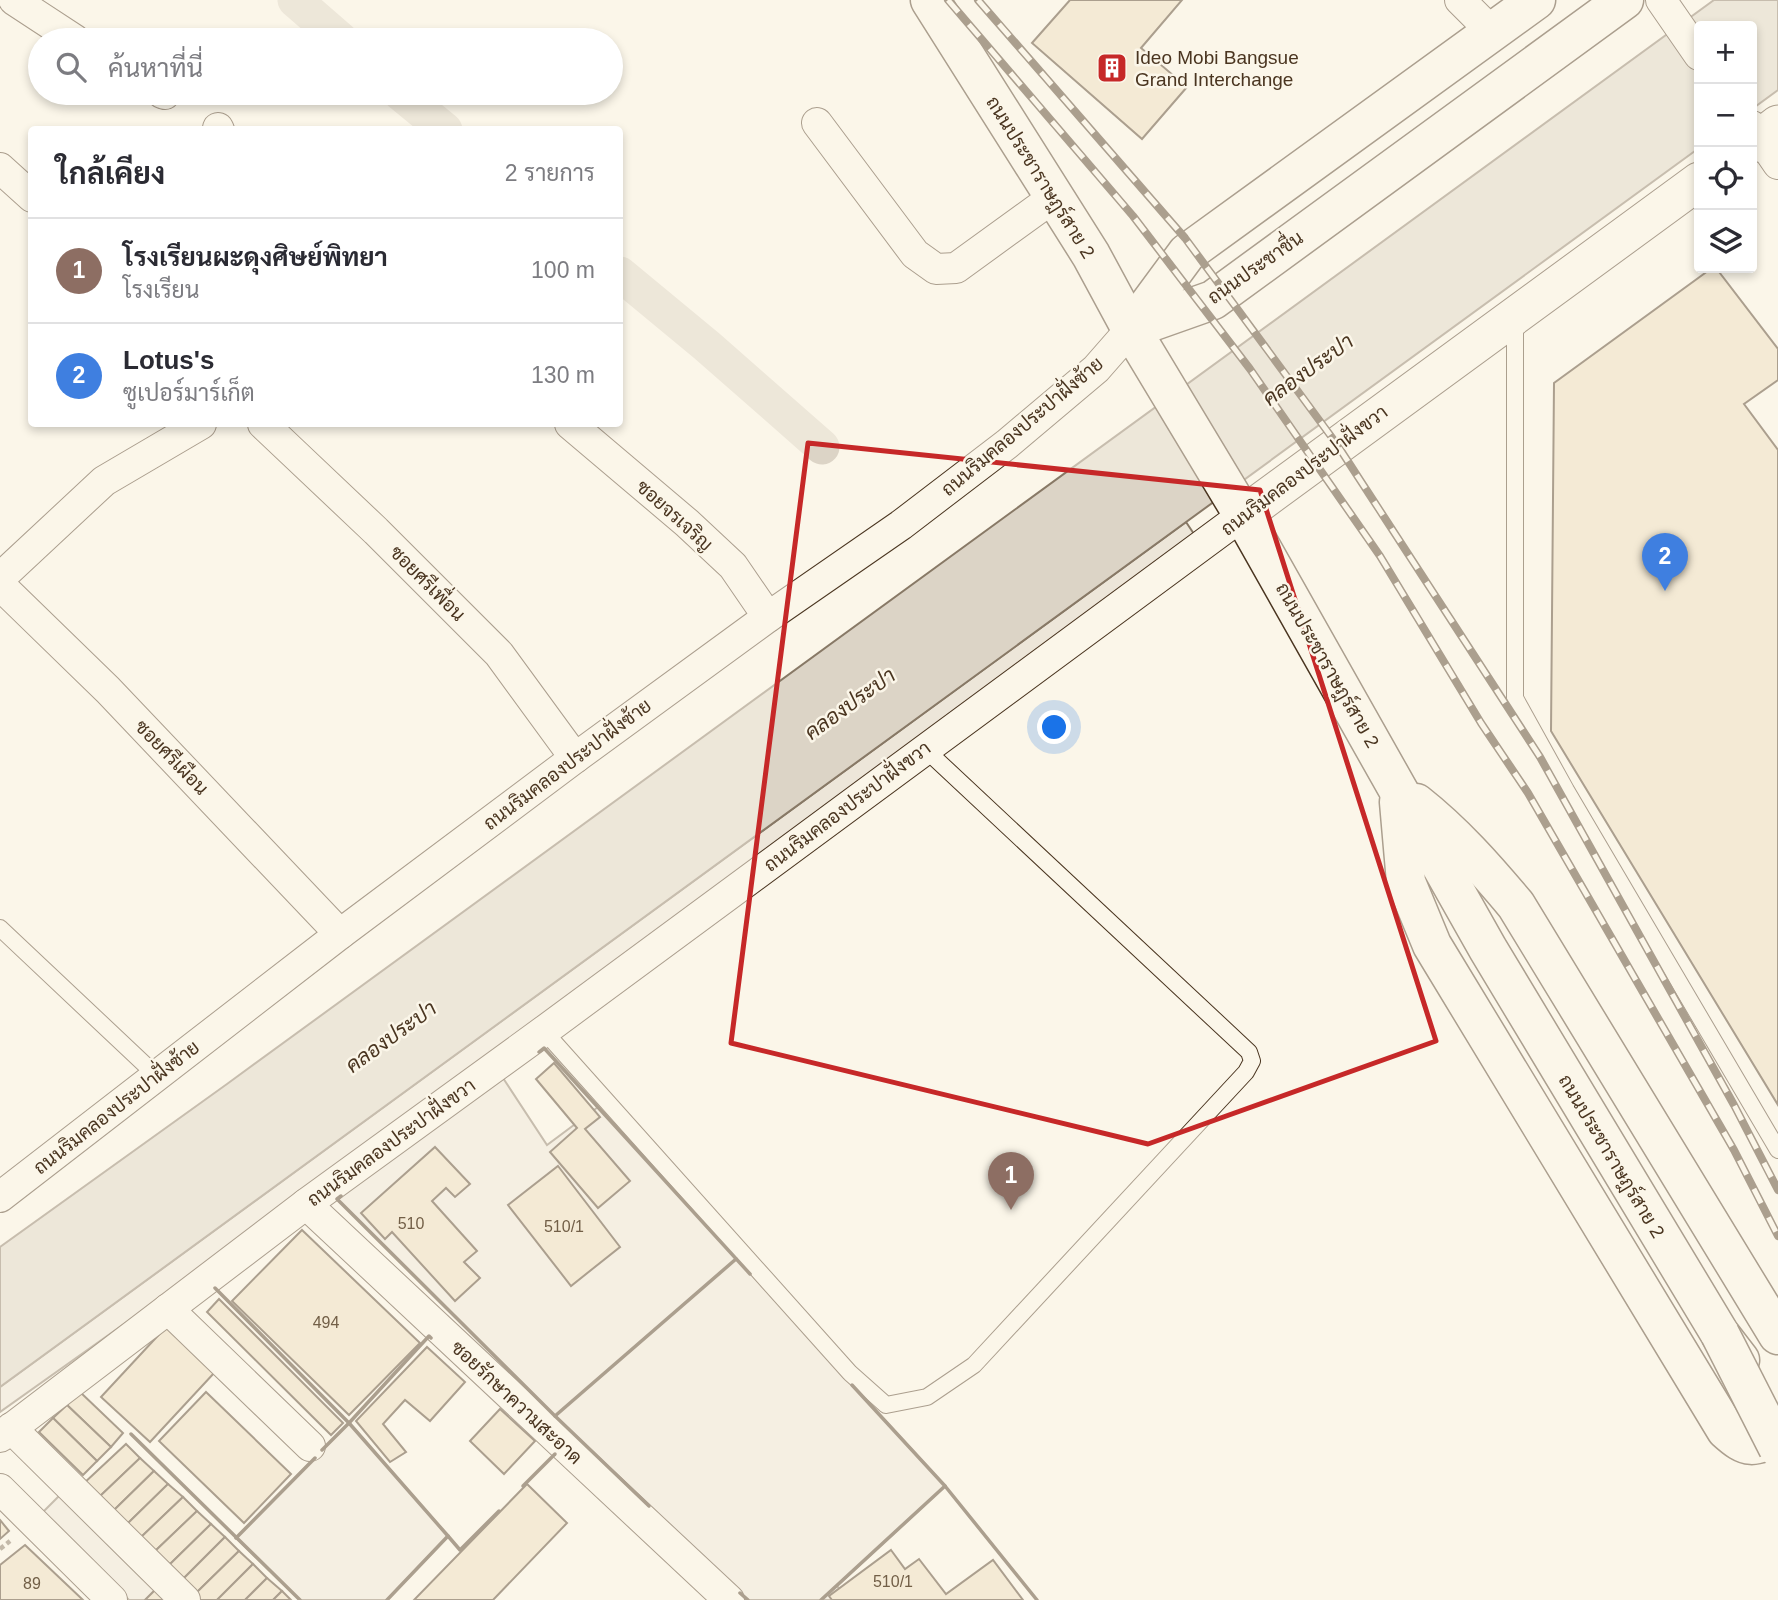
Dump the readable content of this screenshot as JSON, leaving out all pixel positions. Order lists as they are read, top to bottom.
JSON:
{
  "streets": {
    "main road": ["ถนนประชาราษฎร์สาย 2", "ถนนประชาชื่น"],
    "street": [
      "ถนนริมคลองประปาฝั่งซ้าย",
      "ถนนริมคลองประปาฝั่งขวา",
      "ซอยจรเจริญ",
      "ซอยศรีเพื่อน",
      "ซอยศรีเผือน",
      "ซอยรักษาความสะอาด"
    ]
  },
  "crossings": [
    ["ถนนประชาราษฎร์สาย 2", "ถนนประชาชื่น"],
    ["ถนนประชาราษฎร์สาย 2", "ถนนริมคลองประปาฝั่งซ้าย"],
    ["ถนนประชาราษฎร์สาย 2", "ถนนริมคลองประปาฝั่งขวา"],
    ["ถนนประชาชื่น", "ถนนริมคลองประปาฝั่งซ้าย"],
    ["ถนนริมคลองประปาฝั่งซ้าย", "ซอยจรเจริญ"],
    ["ถนนริมคลองประปาฝั่งซ้าย", "ซอยศรีเพื่อน"],
    ["ถนนริมคลองประปาฝั่งซ้าย", "ซอยศรีเผือน"],
    ["ถนนริมคลองประปาฝั่งขวา", "ซอยรักษาความสะอาด"]
  ],
  "water": ["คลองประปา"],
  "places": {
    "building": ["Ideo Mobi Bangsue Grand Interchange"]
  },
  "house_numbers": [
    "510",
    "510/1",
    "494",
    "510/1",
    "89"
  ],
  "page": {
    "map_buttons": ["+", "−"],
    "search": "ค้นหาที่นี่",
    "heading": ["ใกล้เคียง", "2 รายการ"],
    "list": [
      {
        "mark": "1",
        "name": "โรงเรียนผะดุงศิษย์พิทยา",
        "note": "โรงเรียน",
        "value": "100 m"
      },
      {
        "mark": "2",
        "name": "Lotus's",
        "note": "ซูเปอร์มาร์เก็ต",
        "value": "130 m"
      }
    ],
    "pins": ["2", "1"]
  }
}
